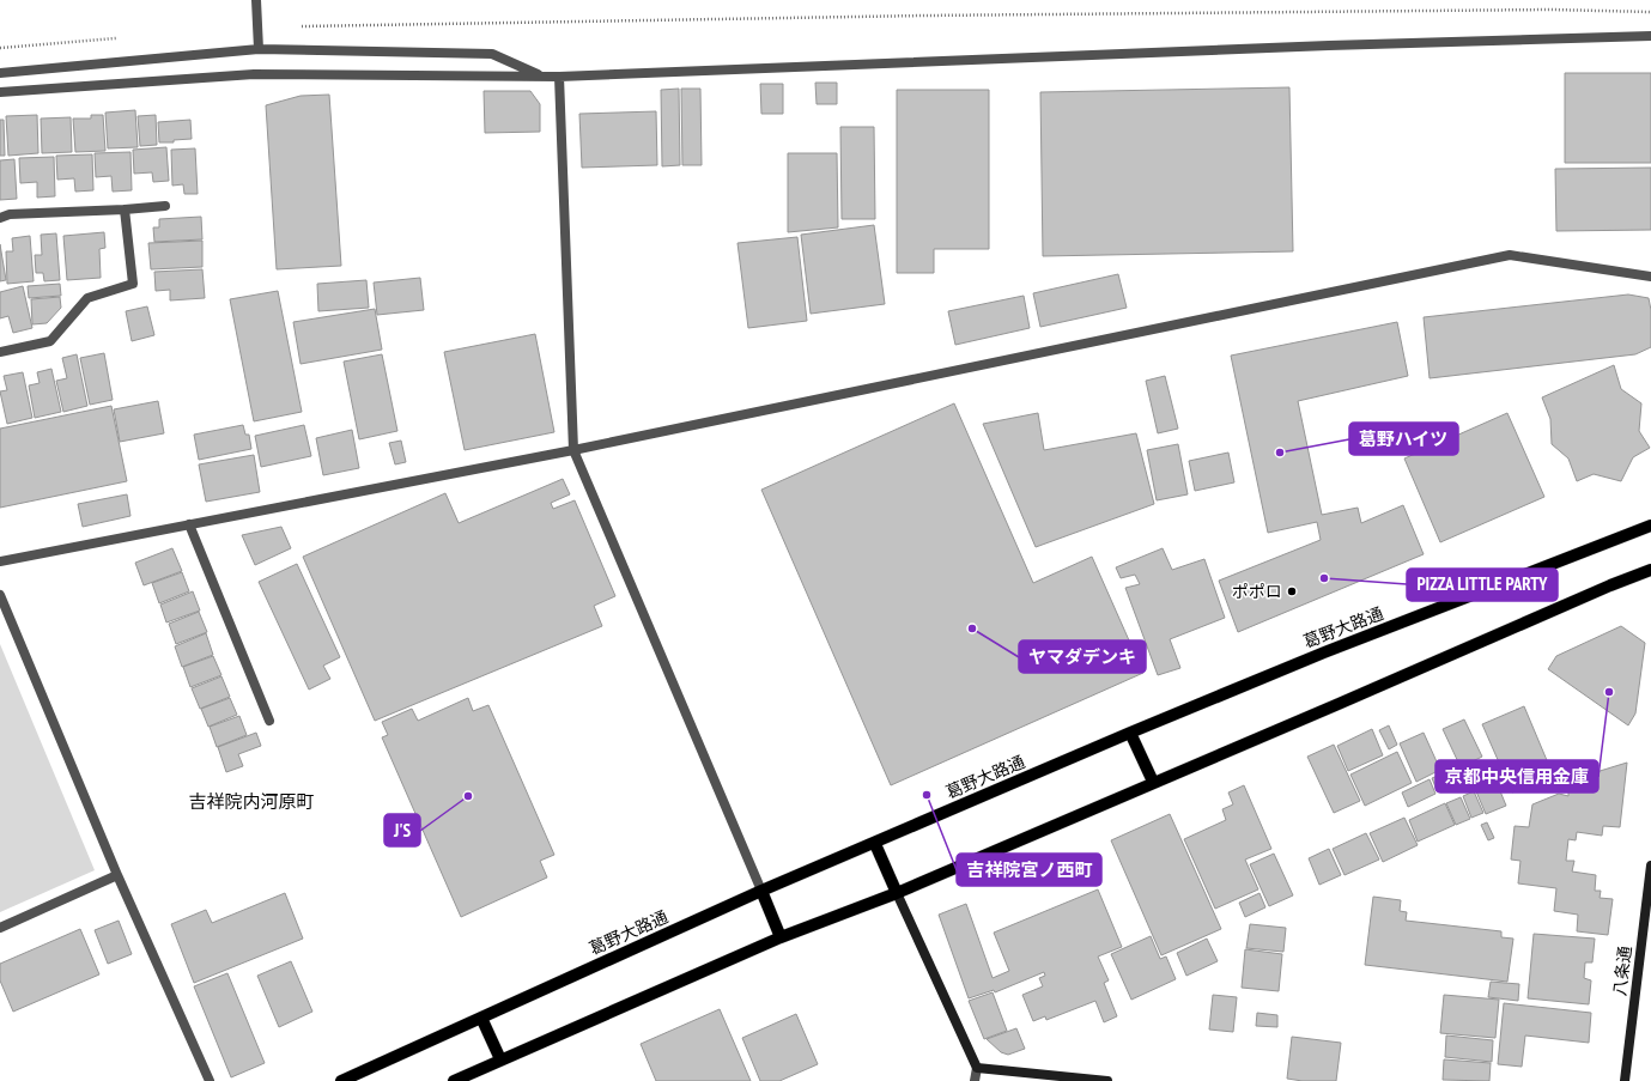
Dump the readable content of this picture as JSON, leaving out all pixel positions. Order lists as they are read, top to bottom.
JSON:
{
  "streets": {
    "main road": ["葛野大路通"],
    "street": ["八条通"]
  },
  "districts": ["吉祥院内河原町"],
  "places": [
    "葛野ハイツ",
    "PIZZA LITTLE PARTY",
    "ポポロ",
    "ヤマダデンキ",
    "京都中央信用金庫",
    "吉祥院宮ノ西町",
    "J'S"
  ]
}
